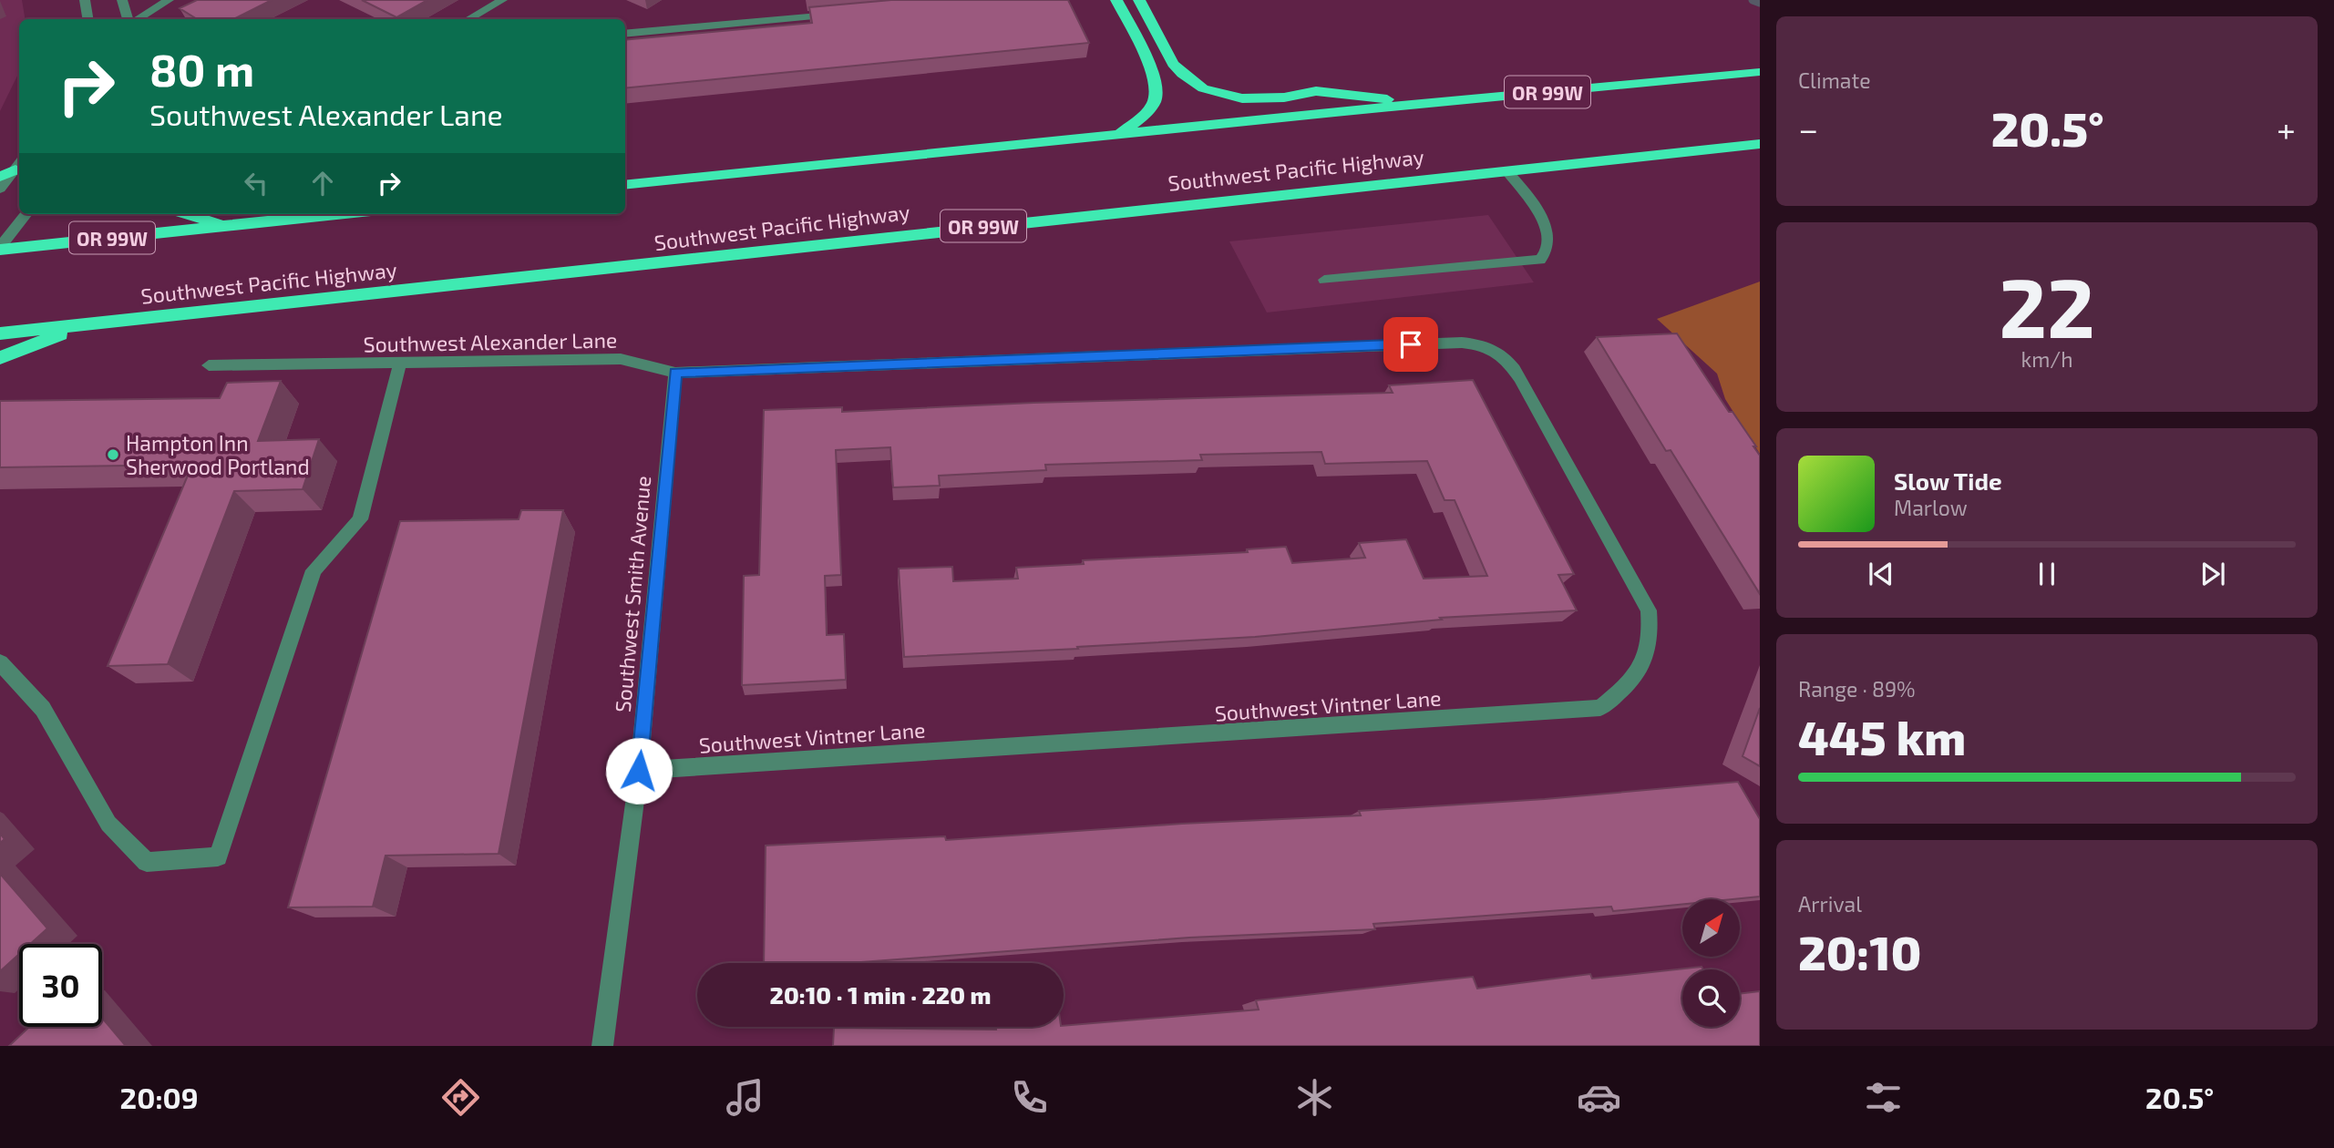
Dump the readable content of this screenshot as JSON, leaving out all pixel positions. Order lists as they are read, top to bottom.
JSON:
{
  "streets": {
    "highway": ["OR 99W", "Southwest Pacific Highway"],
    "street": ["Southwest Alexander Lane", "Southwest Smith Avenue", "Southwest Vintner Lane"]
  },
  "crossings": [
    ["Southwest Alexander Lane", "Southwest Smith Avenue"],
    ["Southwest Alexander Lane", "Southwest Vintner Lane"],
    ["Southwest Smith Avenue", "Southwest Vintner Lane"]
  ],
  "places": ["Hampton Inn Sherwood Portland"],
  "north": "top right",
  "page": {
    "tile": [
      "Climate",
      ["22", "km/h"],
      ["Range · 89%", "445 km"],
      ["Arrival", "20:10"]
    ],
    "turn": ["80 m", "Southwest Alexander Lane"],
    "heat": ["−", "20.5°", "+"],
    "song": ["Slow Tide", "Marlow"],
    "limit": "30",
    "trip": "20:10 · 1 min · 220 m",
    "tabs": ["20:09", "20.5°"]
  }
}
